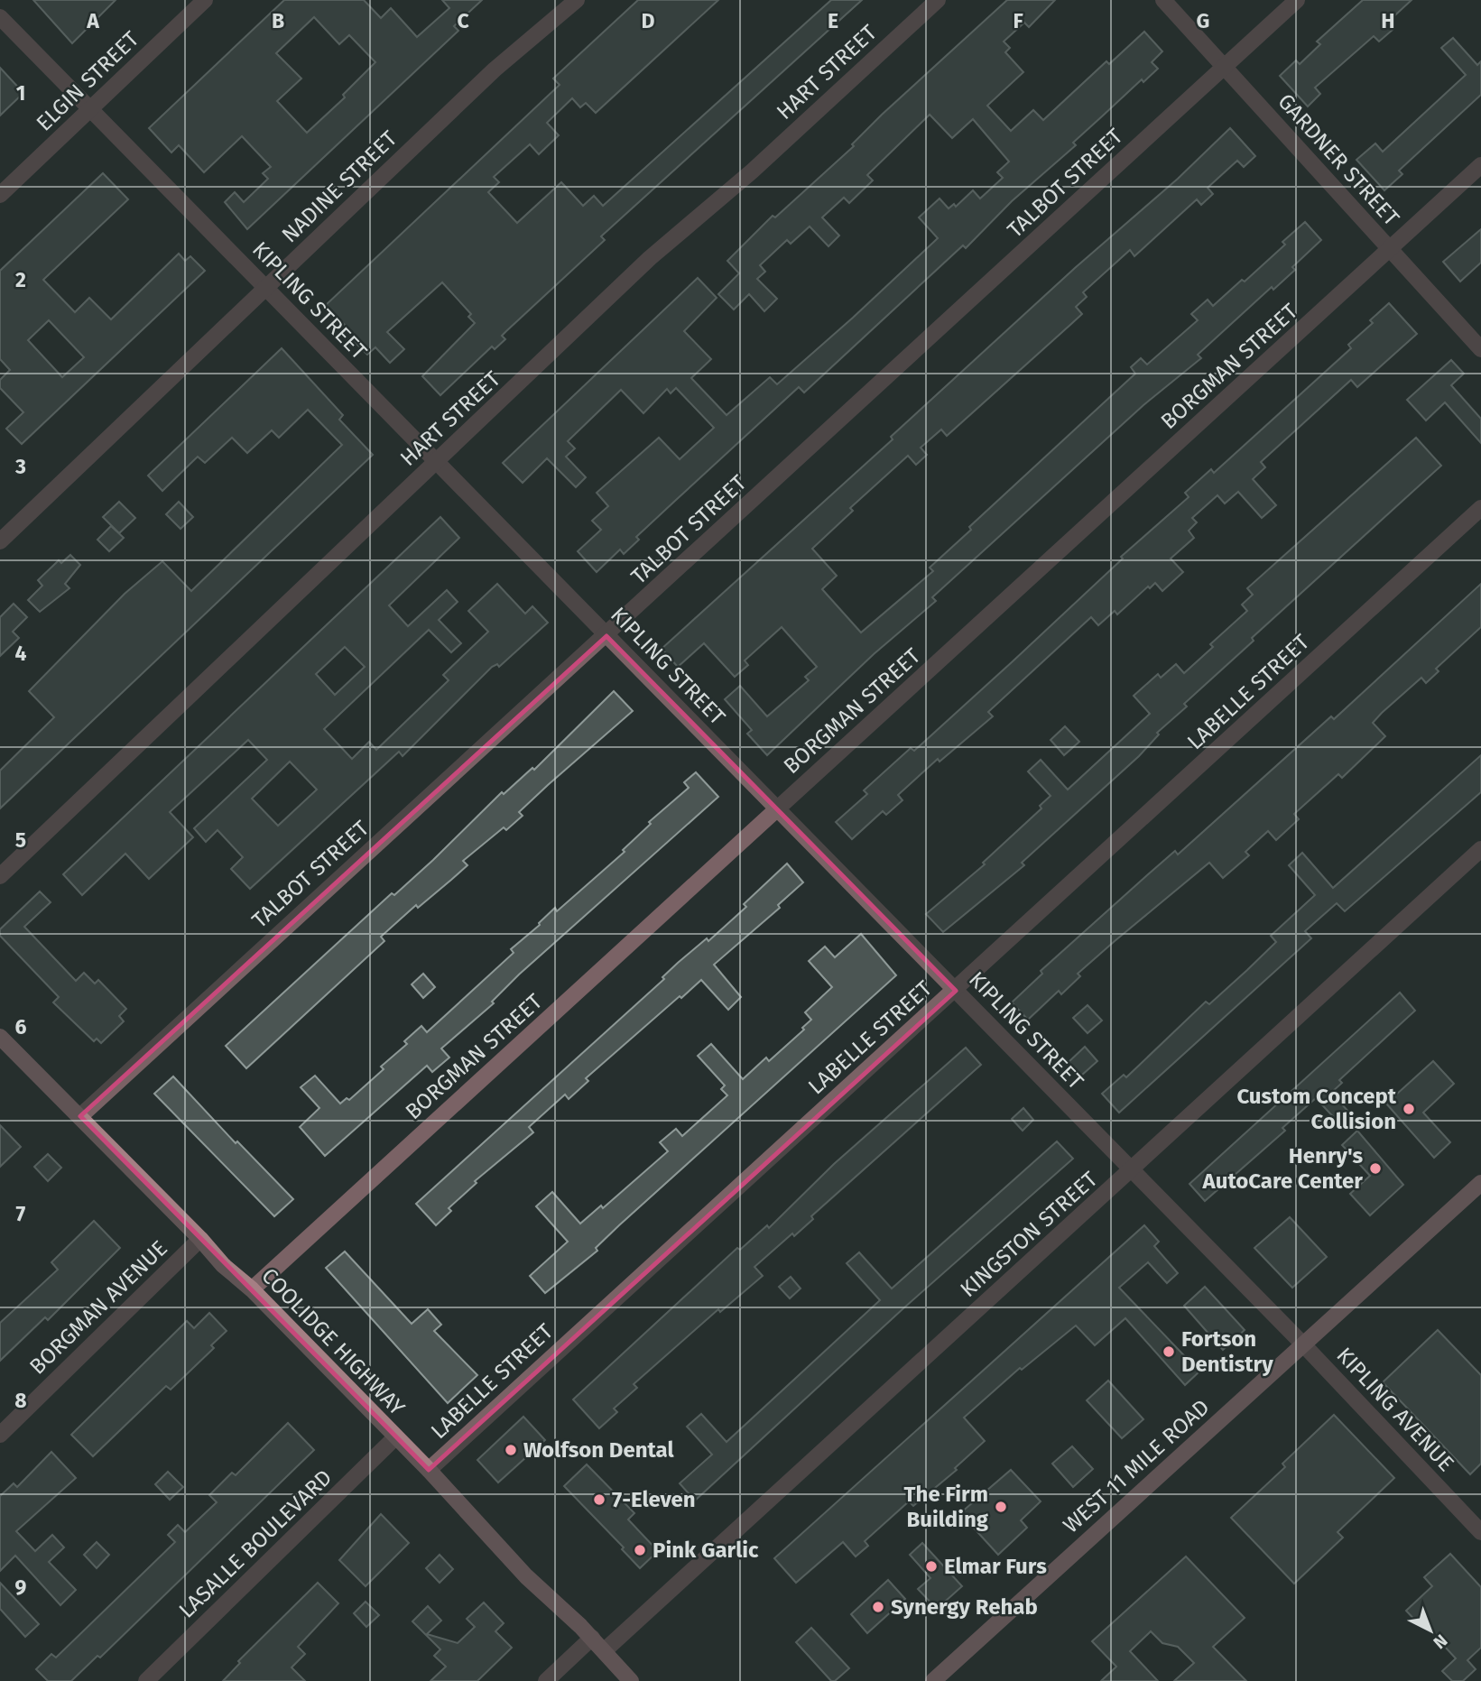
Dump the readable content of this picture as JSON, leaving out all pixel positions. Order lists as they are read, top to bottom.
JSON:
{
  "streets": {
    "main road": ["COOLIDGE HIGHWAY", "WEST 11 MILE ROAD"],
    "street": [
      "HART STREET",
      "ELGIN STREET",
      "GARDNER STREET",
      "TALBOT STREET",
      "NADINE STREET",
      "KIPLING STREET",
      "BORGMAN STREET",
      "LABELLE STREET",
      "KINGSTON STREET",
      "BORGMAN AVENUE",
      "KIPLING AVENUE",
      "LASALLE BOULEVARD"
    ]
  },
  "crossings": [
    ["HART STREET", "KIPLING STREET"],
    ["ELGIN STREET", "KIPLING STREET"],
    ["GARDNER STREET", "TALBOT STREET"],
    ["GARDNER STREET", "BORGMAN STREET"],
    ["TALBOT STREET", "KIPLING STREET"],
    ["TALBOT STREET", "COOLIDGE HIGHWAY"],
    ["NADINE STREET", "KIPLING STREET"],
    ["KIPLING STREET", "BORGMAN STREET"],
    ["KIPLING STREET", "LABELLE STREET"],
    ["KIPLING STREET", "KINGSTON STREET"],
    ["KIPLING STREET", "KIPLING AVENUE"],
    ["KIPLING STREET", "WEST 11 MILE ROAD"],
    ["BORGMAN STREET", "COOLIDGE HIGHWAY"],
    ["LABELLE STREET", "COOLIDGE HIGHWAY"],
    ["KINGSTON STREET", "COOLIDGE HIGHWAY"],
    ["BORGMAN AVENUE", "COOLIDGE HIGHWAY"],
    ["COOLIDGE HIGHWAY", "LASALLE BOULEVARD"],
    ["KIPLING AVENUE", "WEST 11 MILE ROAD"]
  ],
  "places": [
    "Custom Concept Collision",
    "Henry's AutoCare Center",
    "Fortson Dentistry",
    "Wolfson Dental",
    "7-Eleven",
    "The Firm Building",
    "Pink Garlic",
    "Elmar Furs",
    "Synergy Rehab"
  ],
  "north": "bottom right",
  "grid": {
    "columns": [
      "A",
      "B",
      "C",
      "D",
      "E",
      "F",
      "G",
      "H"
    ],
    "rows": [
      "1",
      "2",
      "3",
      "4",
      "5",
      "6",
      "7",
      "8",
      "9"
    ]
  }
}
